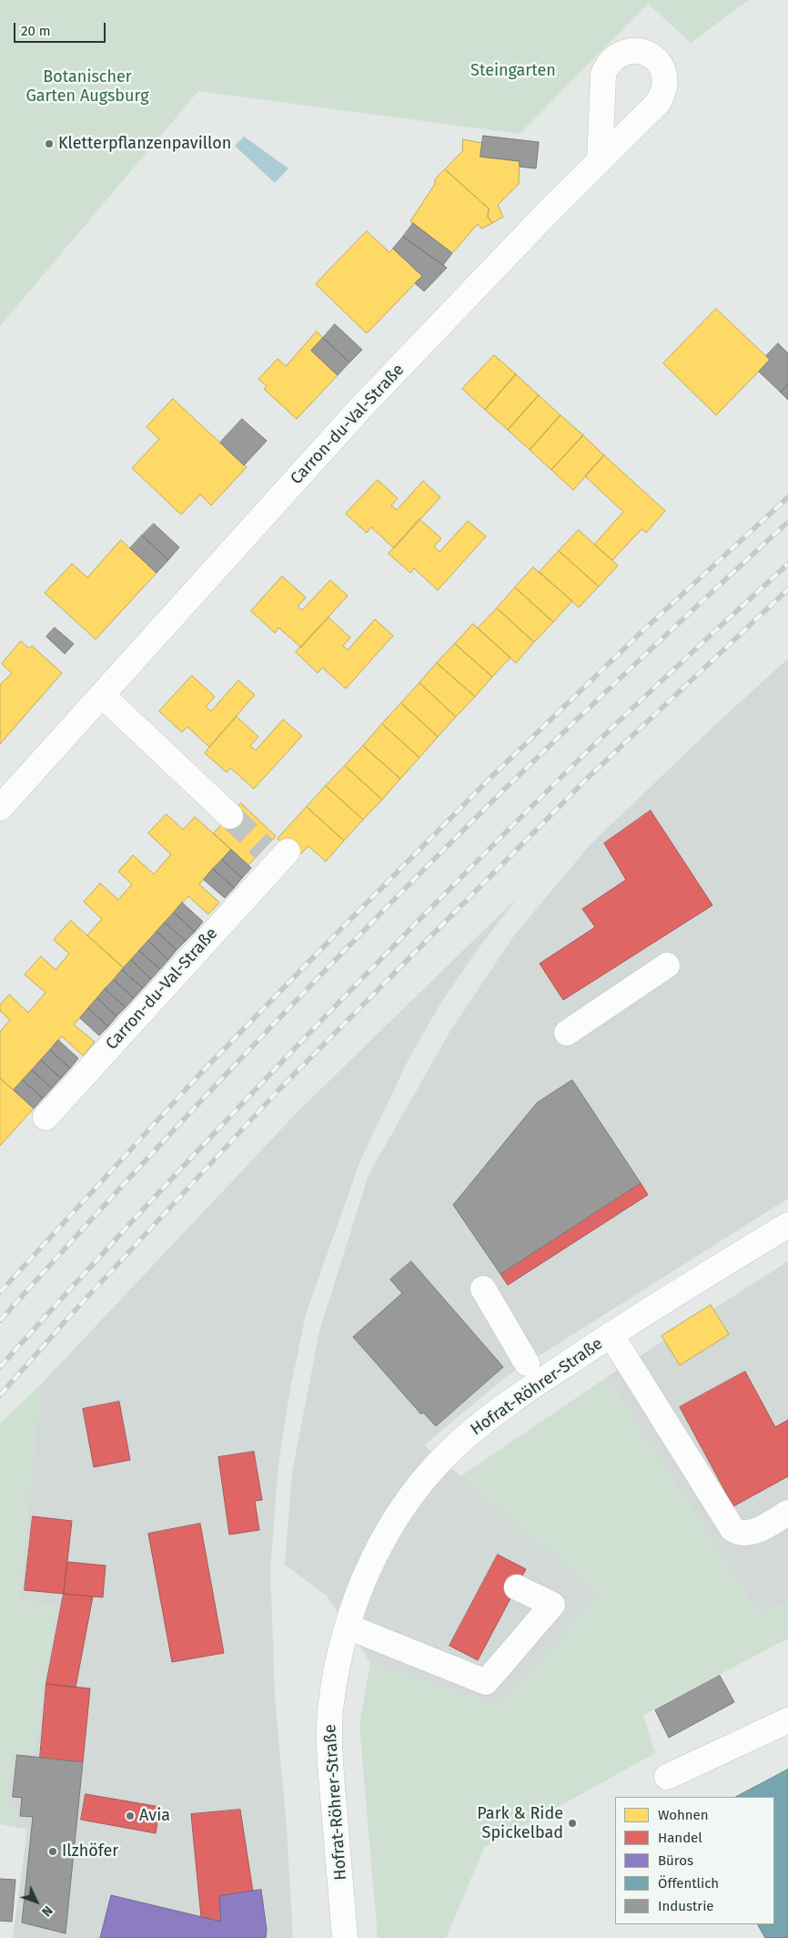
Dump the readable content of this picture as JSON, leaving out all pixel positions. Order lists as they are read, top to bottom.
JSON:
{
  "streets": {
    "street": ["Carron-du-Val-Straße", "Hofrat-Röhrer-Straße"]
  },
  "parks": ["Steingarten", "Botanischer Garten Augsburg"],
  "places": [
    "Kletterpflanzenpavillon",
    "Avia",
    "Park & Ride Spickelbad",
    "Ilzhöfer"
  ],
  "legend": [
    "Wohnen",
    "Handel",
    "Büros",
    "Öffentlich",
    "Industrie"
  ],
  "scale_bar": "20 m",
  "north": "bottom right"
}
